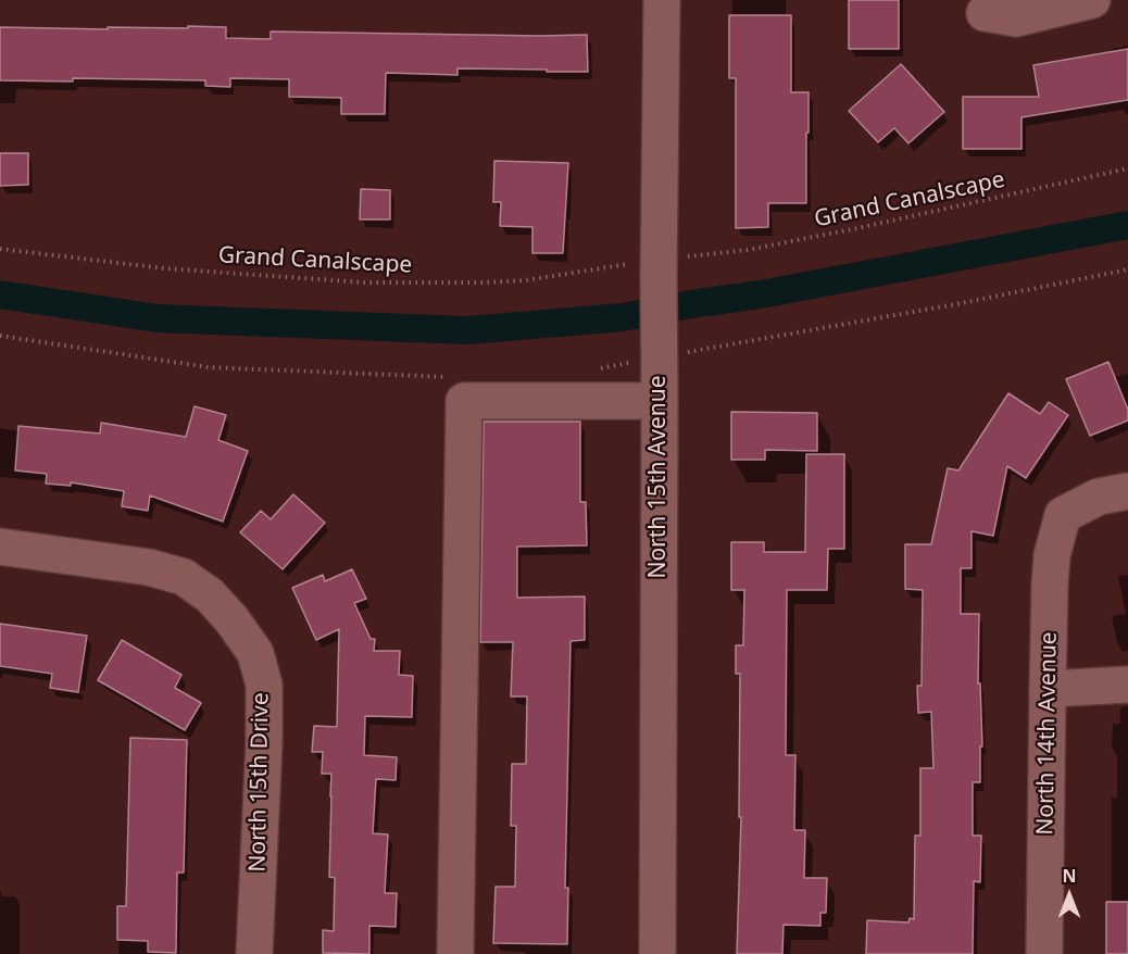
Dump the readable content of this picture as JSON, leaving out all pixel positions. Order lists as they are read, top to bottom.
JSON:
{
  "streets": {
    "street": ["North 15th Avenue", "North 14th Avenue", "North 15th Drive"],
    "path": ["Grand Canalscape"]
  },
  "crossings": [
    ["Grand Canalscape", "North 15th Avenue"]
  ],
  "north": "top"
}
